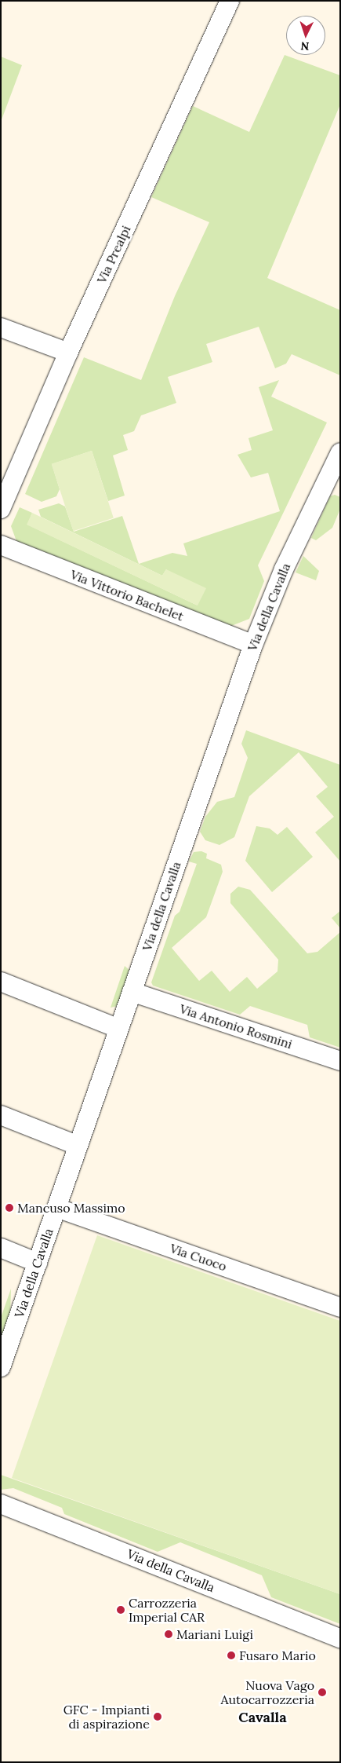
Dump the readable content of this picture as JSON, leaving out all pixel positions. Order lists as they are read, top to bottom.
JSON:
{
  "streets": {
    "street": [
      "Via Prealpi",
      "Via Vittorio Bachelet",
      "Via della Cavalla",
      "Via Antonio Rosmini",
      "Via Cuoco"
    ]
  },
  "crossings": [
    ["Via Vittorio Bachelet", "Via della Cavalla"],
    ["Via della Cavalla", "Via Antonio Rosmini"],
    ["Via della Cavalla", "Via Cuoco"]
  ],
  "districts": ["Cavalla"],
  "places": [
    "Mancuso Massimo",
    "Carrozzeria Imperial CAR",
    "Mariani Luigi",
    "Fusaro Mario",
    "Nuova Vago Autocarrozzeria",
    "GFC - Impianti di aspirazione"
  ],
  "north": "bottom"
}
